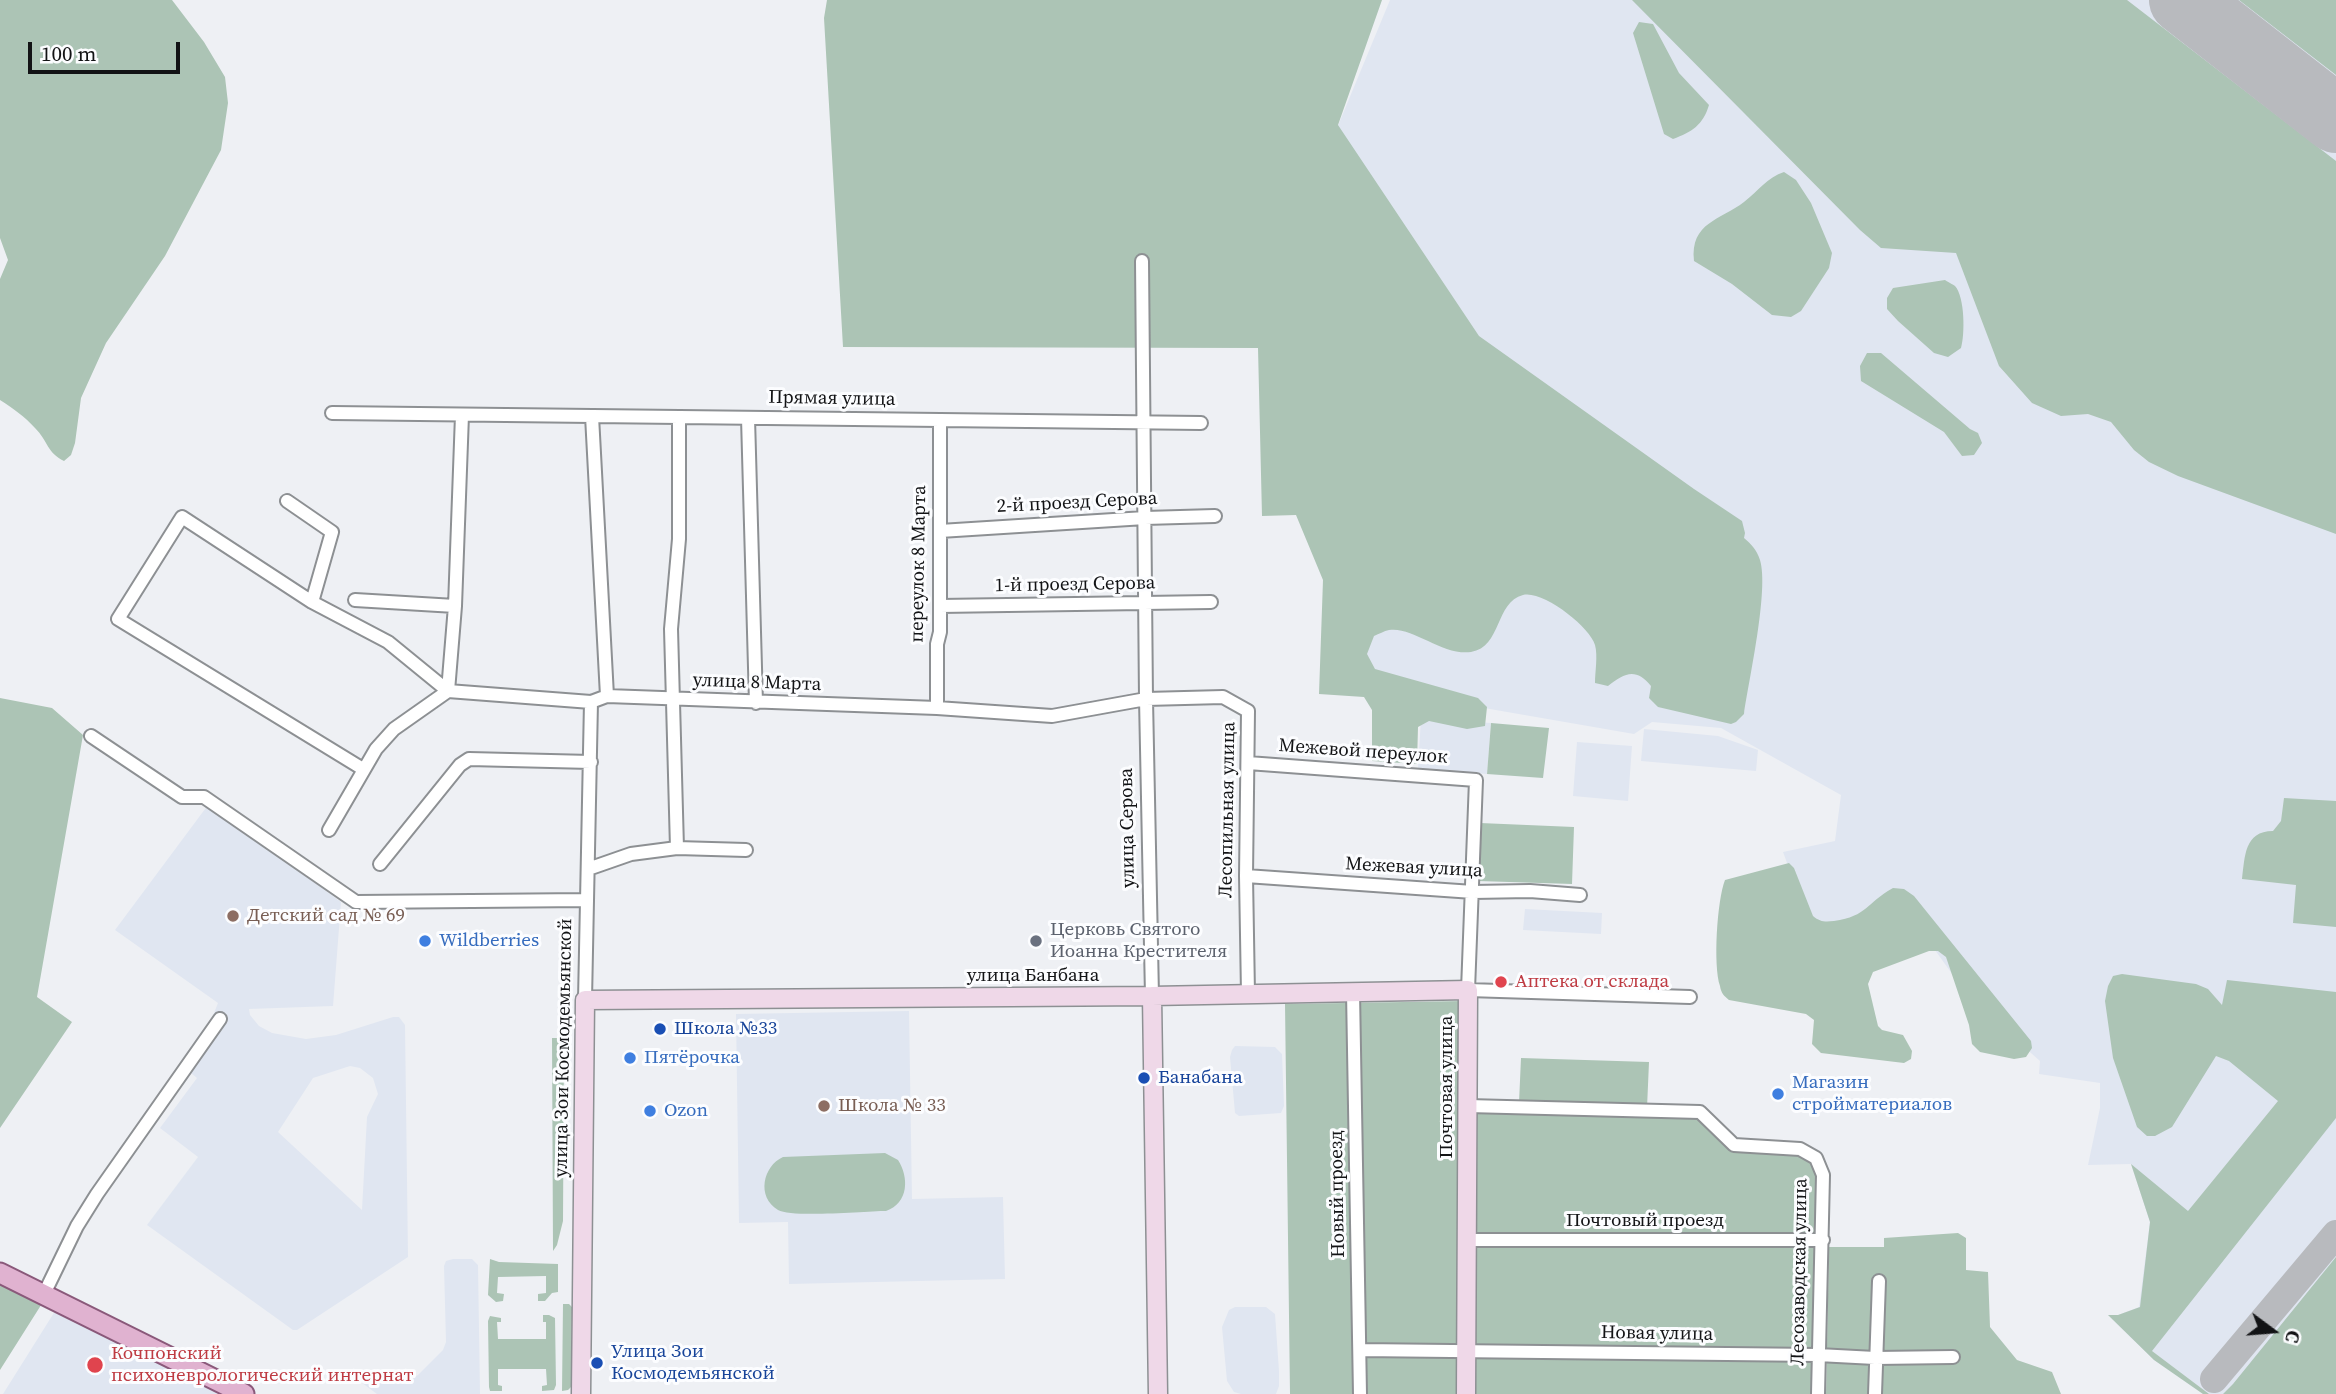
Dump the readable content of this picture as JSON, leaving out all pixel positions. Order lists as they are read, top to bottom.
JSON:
{
  "streets": {
    "street": [
      "Прямая улица",
      "2-й проезд Серова",
      "переулок 8 Марта",
      "1-й проезд Серова",
      "улица 8 Марта",
      "Межевой переулок",
      "Лесопильная улица",
      "улица Серова",
      "Межевая улица",
      "улица Банбана",
      "улица Зои Космодемьянской",
      "Почтовая улица",
      "Новый проезд",
      "Почтовый проезд",
      "Лесозаводская улица",
      "Новая улица"
    ]
  },
  "crossings": [
    ["Прямая улица", "переулок 8 Марта"],
    ["Прямая улица", "улица Серова"],
    ["2-й проезд Серова", "переулок 8 Марта"],
    ["2-й проезд Серова", "улица Серова"],
    ["переулок 8 Марта", "1-й проезд Серова"],
    ["переулок 8 Марта", "улица 8 Марта"],
    ["1-й проезд Серова", "улица Серова"],
    ["улица 8 Марта", "Лесопильная улица"],
    ["улица 8 Марта", "улица Серова"],
    ["улица 8 Марта", "улица Зои Космодемьянской"],
    ["Межевой переулок", "Лесопильная улица"],
    ["Межевой переулок", "Почтовая улица"],
    ["Лесопильная улица", "Межевая улица"],
    ["Лесопильная улица", "улица Банбана"],
    ["улица Серова", "улица Банбана"],
    ["Межевая улица", "Почтовая улица"],
    ["улица Банбана", "улица Зои Космодемьянской"],
    ["улица Банбана", "Почтовая улица"],
    ["улица Банбана", "Новый проезд"],
    ["Почтовая улица", "Почтовый проезд"],
    ["Почтовая улица", "Лесозаводская улица"],
    ["Почтовая улица", "Новая улица"],
    ["Новый проезд", "Новая улица"],
    ["Почтовый проезд", "Лесозаводская улица"],
    ["Лесозаводская улица", "Новая улица"]
  ],
  "places": [
    "Детский сад № 69",
    "Wildberries",
    "Церковь Святого Иоанна Крестителя",
    "Аптека от склада",
    "Школа №33",
    "Пятёрочка",
    "Банабана",
    "Магазин стройматериалов",
    "Школа № 33",
    "Ozon",
    "Улица Зои Космодемьянской",
    "Кочпонский психоневрологический интернат"
  ],
  "scale_bar": "100 m",
  "north": "right"
}
